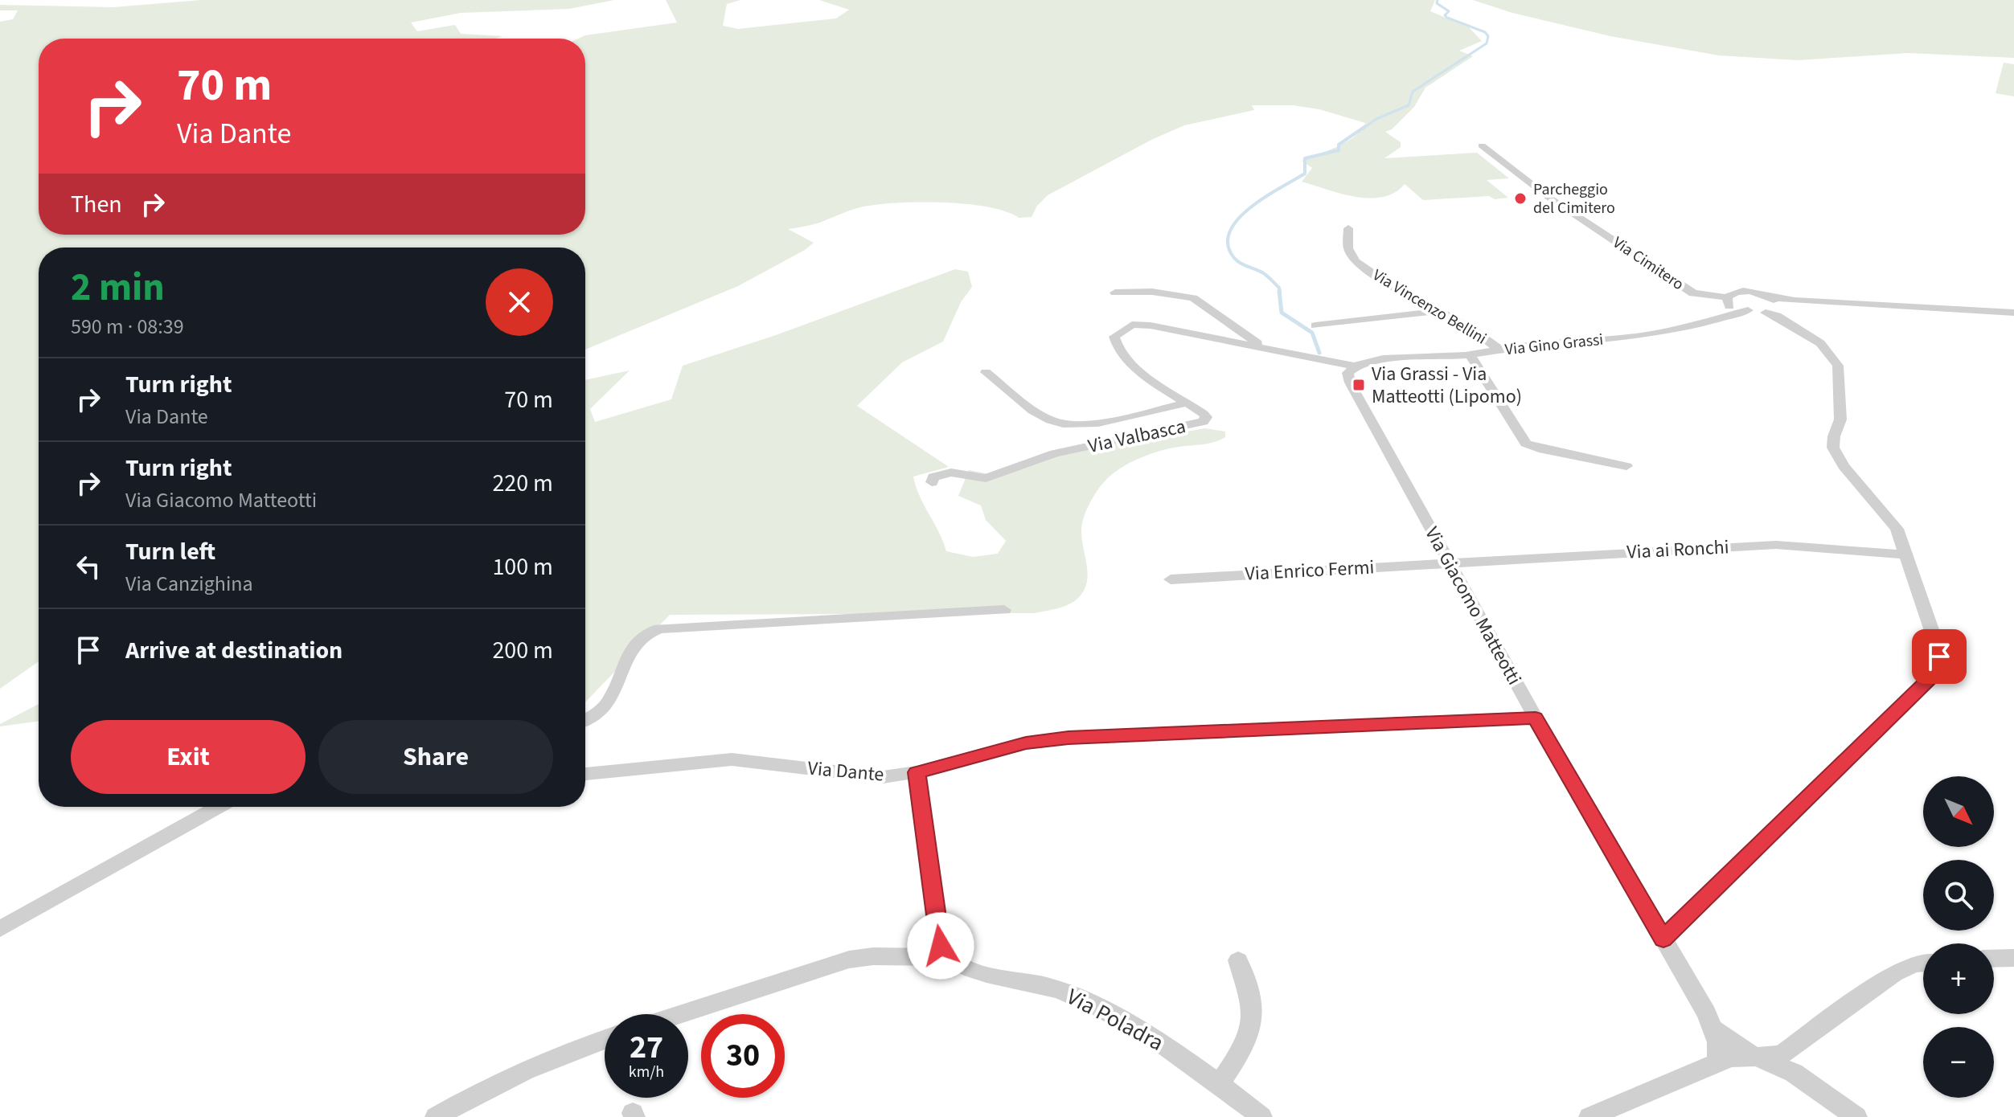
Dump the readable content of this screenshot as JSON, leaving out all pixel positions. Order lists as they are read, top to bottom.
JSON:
{
  "streets": {
    "street": [
      "Via Cimitero",
      "Via Vincenzo Bellini",
      "Via Gino Grassi",
      "Via Valbasca",
      "Via ai Ronchi",
      "Via Enrico Fermi",
      "Via Giacomo Matteotti",
      "Via Dante",
      "Via Poladra"
    ]
  },
  "crossings": [
    ["Via Vincenzo Bellini", "Via Gino Grassi"],
    ["Via Gino Grassi", "Via Valbasca"],
    ["Via Gino Grassi", "Via Giacomo Matteotti"],
    ["Via Valbasca", "Via Giacomo Matteotti"],
    ["Via ai Ronchi", "Via Enrico Fermi"],
    ["Via ai Ronchi", "Via Giacomo Matteotti"],
    ["Via Enrico Fermi", "Via Giacomo Matteotti"],
    ["Via Giacomo Matteotti", "Via Dante"]
  ],
  "places": {
    "other": ["Parcheggio del Cimitero"],
    "transit": ["Via Grassi - Via Matteotti (Lipomo)"]
  },
  "north": "bottom right",
  "page": {
    "turn": ["70 m", "Via Dante"],
    "then": "Then",
    "heading": ["2 min", "590 m · 08:39"],
    "list": [
      {
        "name": "Turn right",
        "note": "Via Dante",
        "value": "70 m"
      },
      {
        "name": "Turn right",
        "note": "Via Giacomo Matteotti",
        "value": "220 m"
      },
      {
        "name": "Turn left",
        "note": "Via Canzighina",
        "value": "100 m"
      },
      {
        "name": "Arrive at destination",
        "value": "200 m"
      }
    ],
    "buttons": ["Exit", "Share"],
    "map_buttons": ["+", "−"],
    "speed": "27 km/h",
    "limit": "30"
  }
}
